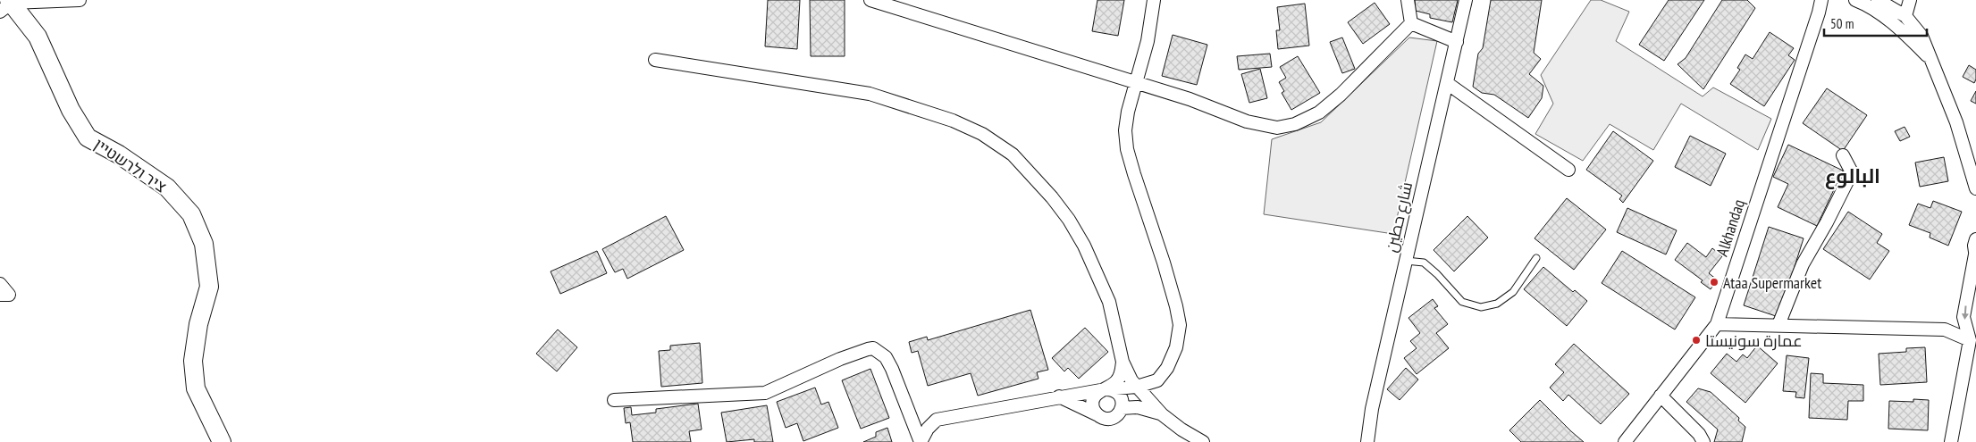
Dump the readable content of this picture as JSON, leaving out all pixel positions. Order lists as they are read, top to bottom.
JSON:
{
  "streets": {
    "main road": ["ציר ולרשטיין"],
    "street": ["شارع حطين", "Alkhandaq"]
  },
  "districts": ["البالوع"],
  "places": ["Ataa Supermarket", "عمارة سونيستا"],
  "scale_bar": "50 m"
}
